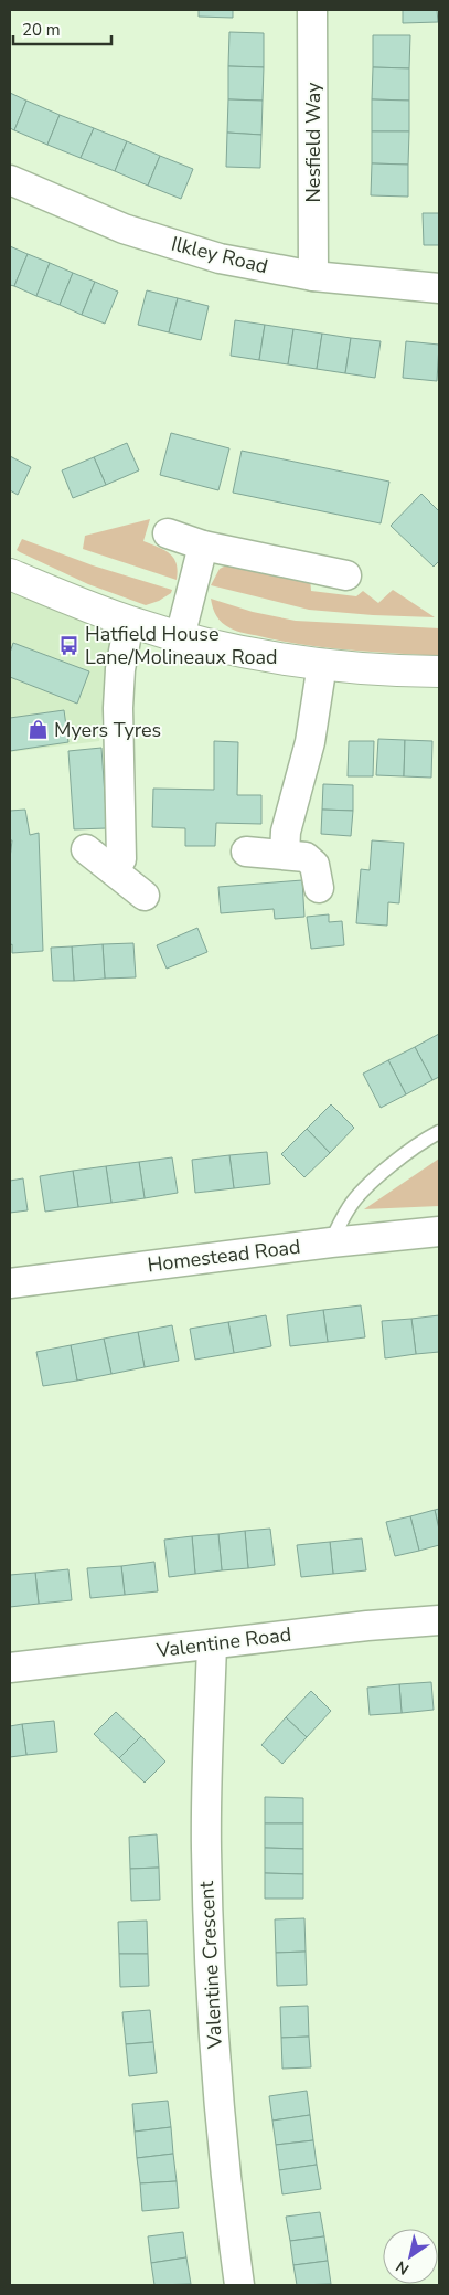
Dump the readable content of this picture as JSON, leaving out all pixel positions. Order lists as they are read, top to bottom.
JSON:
{
  "streets": {
    "street": [
      "Nesfield Way",
      "Ilkley Road",
      "Homestead Road",
      "Valentine Road",
      "Valentine Crescent"
    ]
  },
  "crossings": [
    ["Nesfield Way", "Ilkley Road"],
    ["Valentine Road", "Valentine Crescent"]
  ],
  "places": {
    "bus stop": ["Hatfield House Lane/Molineaux Road"],
    "shop": ["Myers Tyres"]
  },
  "scale_bar": "20 m",
  "north": "bottom left"
}
